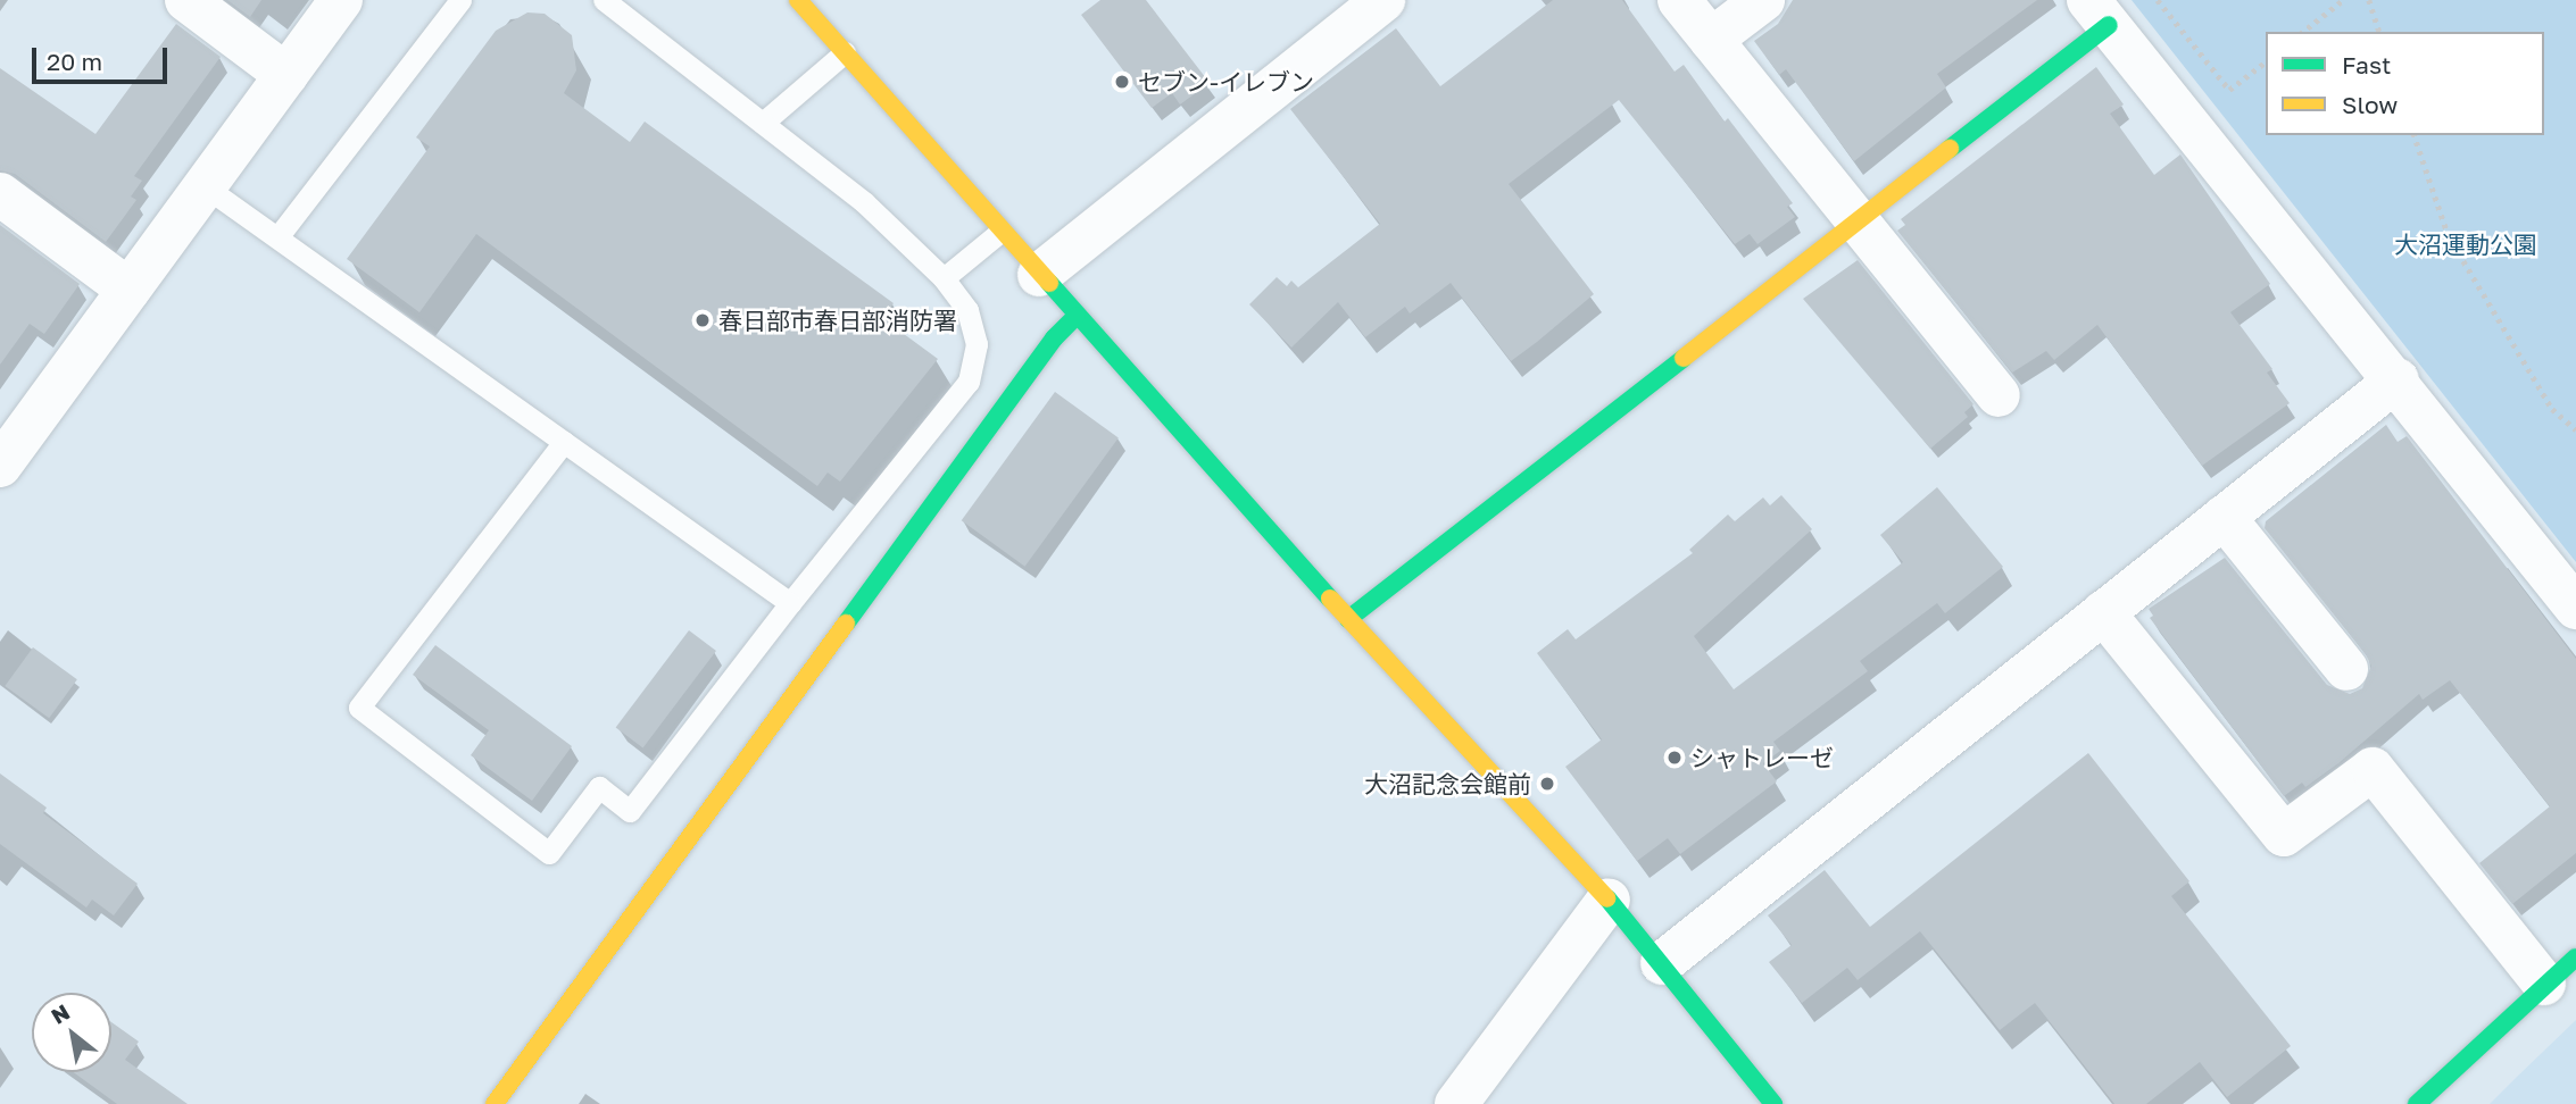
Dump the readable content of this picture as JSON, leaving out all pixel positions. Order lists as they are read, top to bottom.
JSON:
{
  "parks": ["大沼運動公園"],
  "places": [
    "セブン-イレブン",
    "春日部市春日部消防署",
    "シャトレーゼ",
    "大沼記念会館前"
  ],
  "legend": ["Fast", "Slow"],
  "scale_bar": "20 m",
  "north": "top left"
}
